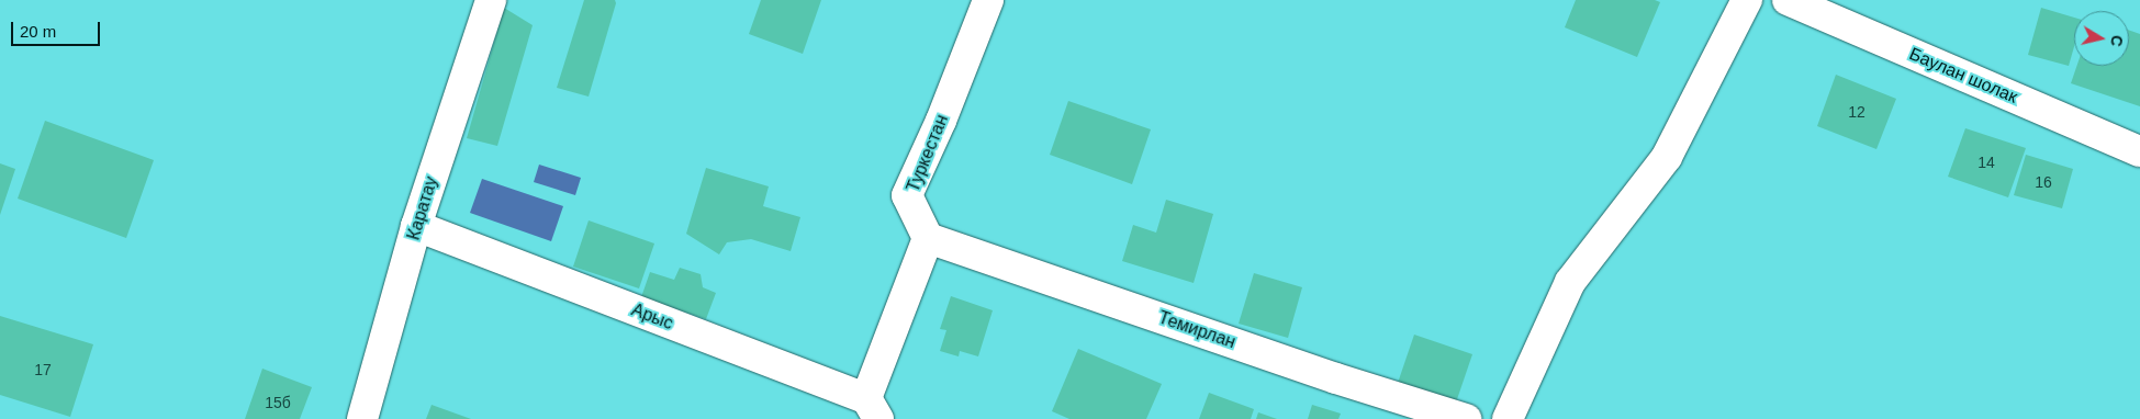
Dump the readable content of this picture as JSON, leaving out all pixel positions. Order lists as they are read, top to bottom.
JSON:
{
  "streets": {
    "street": [
      "Баулан шолак",
      "Туркестан",
      "Каратау",
      "Арыс",
      "Темирлан"
    ]
  },
  "crossings": [
    ["Туркестан", "Темирлан"],
    ["Каратау", "Арыс"]
  ],
  "house_numbers": [
    "12",
    "14",
    "16",
    "17",
    "15б"
  ],
  "scale_bar": "20 m",
  "north": "right"
}
